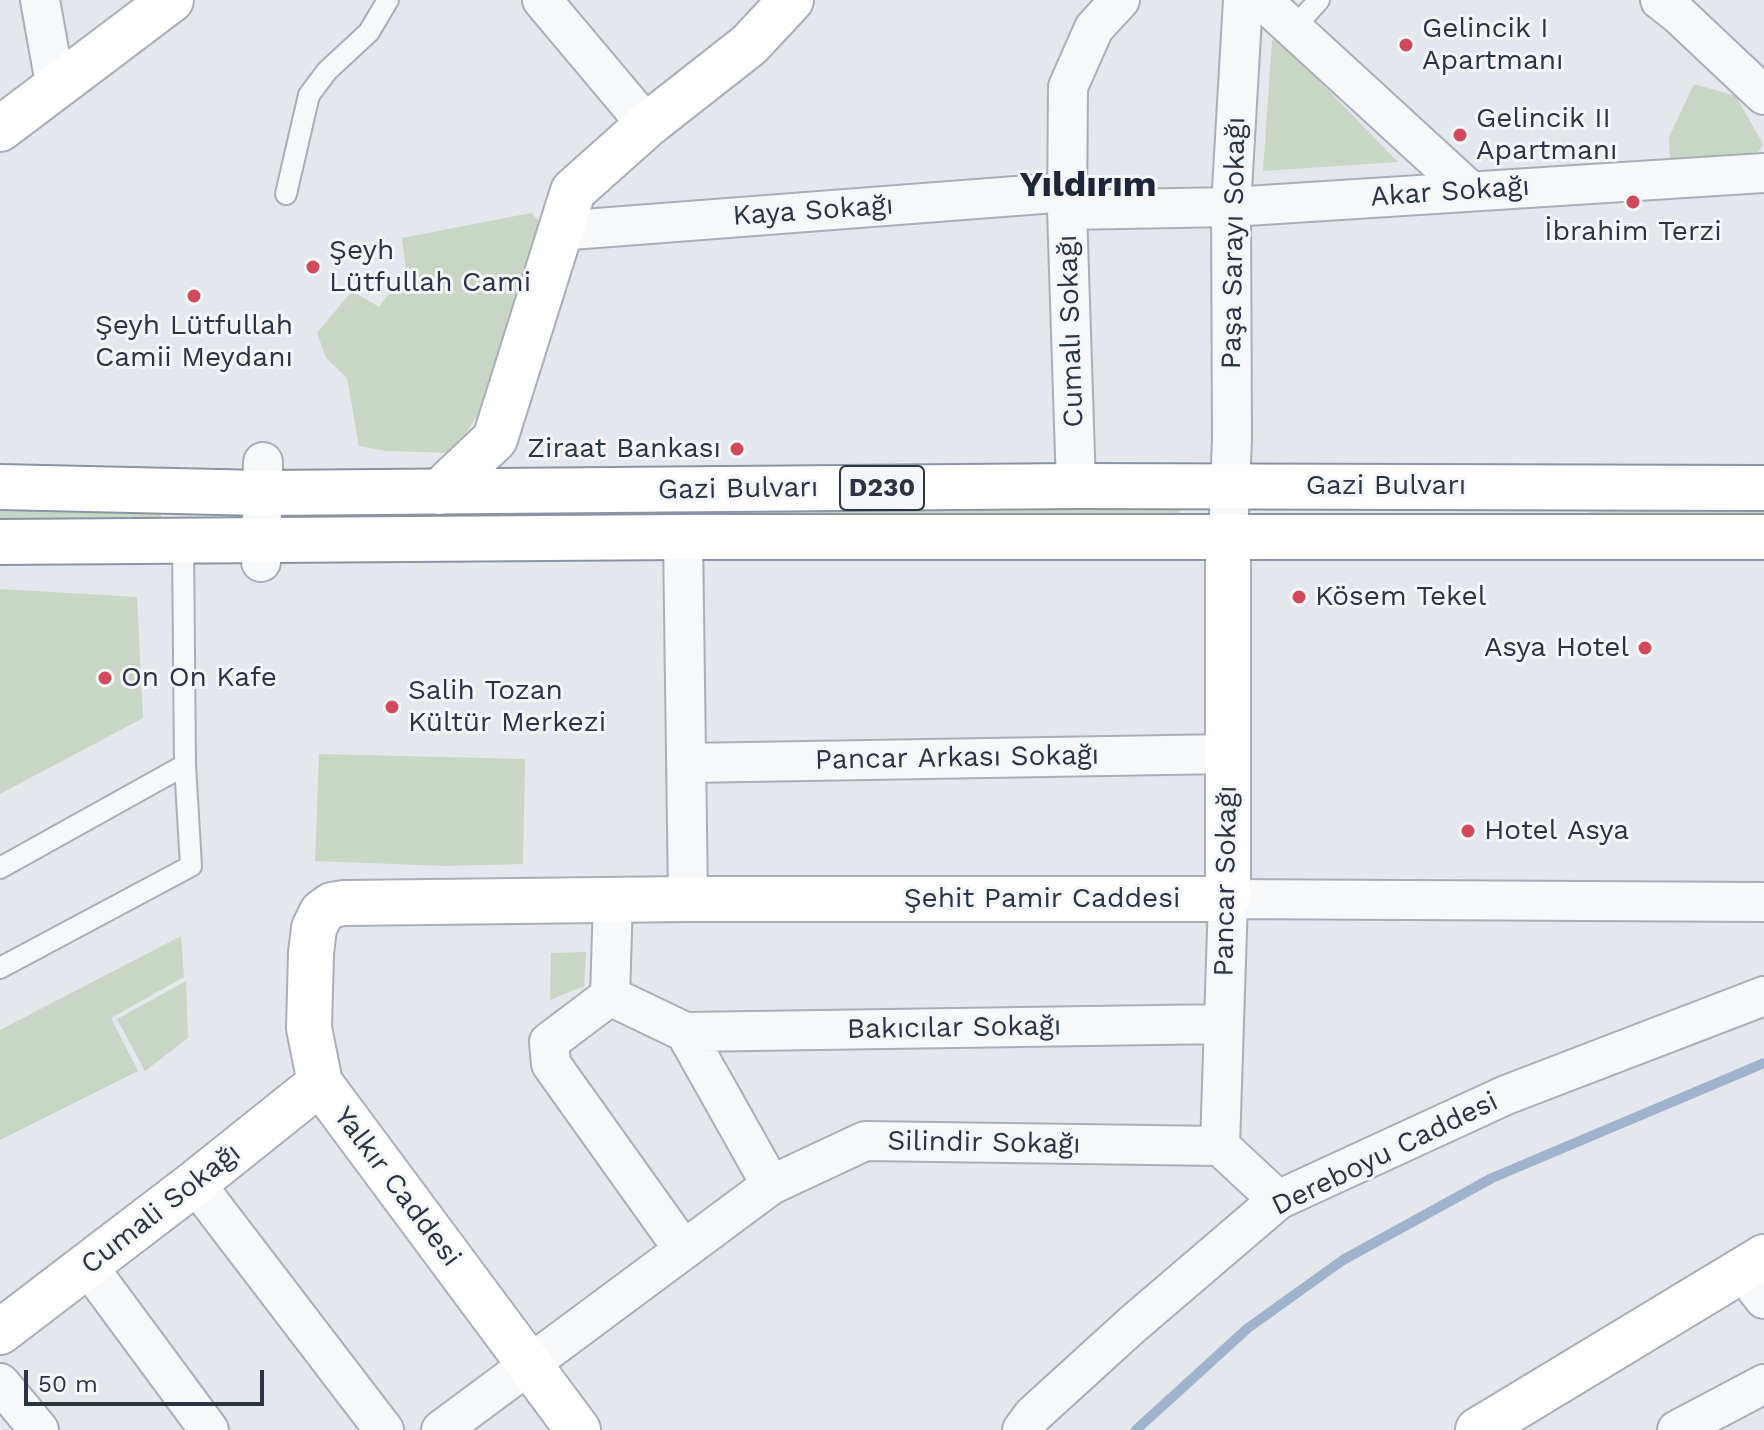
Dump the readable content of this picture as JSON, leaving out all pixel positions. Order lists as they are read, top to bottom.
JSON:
{
  "streets": {
    "main road": [
      "Gazi Bulvarı",
      "D230",
      "Pancar Sokağı",
      "Şehit Pamir Caddesi",
      "Yalkır Caddesi",
      "Cumali Sokağı"
    ],
    "street": [
      "Akar Sokağı",
      "Kaya Sokağı",
      "Paşa Sarayı Sokağı",
      "Cumalı Sokağı",
      "Pancar Arkası Sokağı",
      "Bakıcılar Sokağı",
      "Silindir Sokağı",
      "Dereboyu Caddesi"
    ]
  },
  "crossings": [
    ["Akar Sokağı", "Kaya Sokağı"],
    ["Akar Sokağı", "Paşa Sarayı Sokağı"],
    ["Akar Sokağı", "Cumalı Sokağı"],
    ["Kaya Sokağı", "Cumalı Sokağı"],
    ["Paşa Sarayı Sokağı", "Gazi Bulvarı"],
    ["Paşa Sarayı Sokağı", "Pancar Sokağı"],
    ["Cumalı Sokağı", "Gazi Bulvarı"],
    ["Gazi Bulvarı", "Pancar Sokağı"],
    ["Pancar Arkası Sokağı", "Pancar Sokağı"],
    ["Pancar Sokağı", "Şehit Pamir Caddesi"],
    ["Pancar Sokağı", "Bakıcılar Sokağı"],
    ["Pancar Sokağı", "Silindir Sokağı"],
    ["Şehit Pamir Caddesi", "Yalkır Caddesi"],
    ["Silindir Sokağı", "Yalkır Caddesi"],
    ["Yalkır Caddesi", "Cumali Sokağı"]
  ],
  "districts": ["Yıldırım"],
  "places": [
    "Gelincik I Apartmanı",
    "Gelincik II Apartmanı",
    "İbrahim Terzi",
    "Şeyh Lütfullah Cami",
    "Şeyh Lütfullah Camii Meydanı",
    "Ziraat Bankası",
    "Kösem Tekel",
    "Asya Hotel",
    "On On Kafe",
    "Salih Tozan Kültür Merkezi",
    "Hotel Asya"
  ],
  "scale_bar": "50 m"
}
